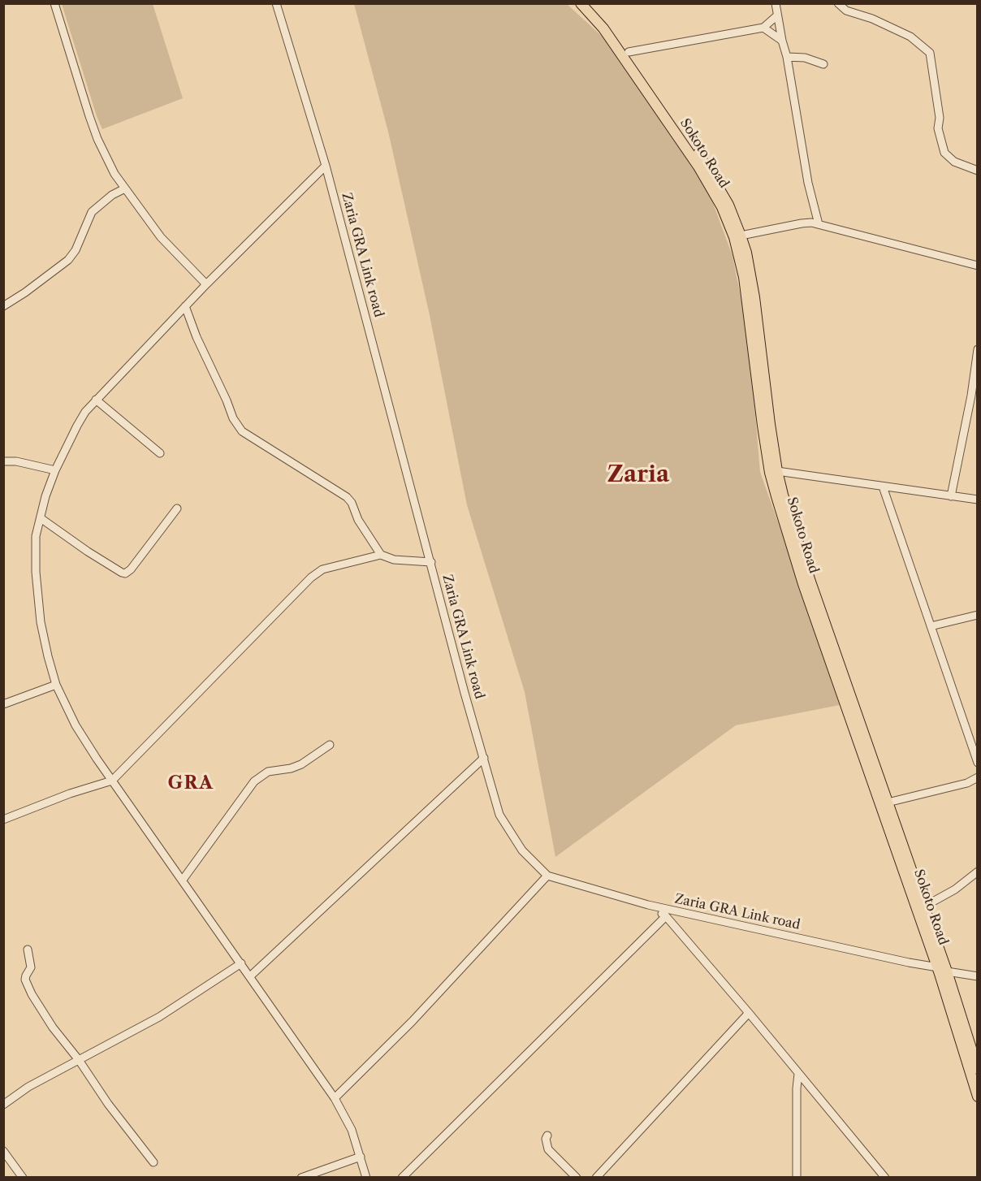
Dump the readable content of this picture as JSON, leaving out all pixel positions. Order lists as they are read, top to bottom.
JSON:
{
  "streets": {
    "main road": ["Sokoto Road"],
    "street": ["Zaria GRA Link road"]
  },
  "crossings": [
    ["Sokoto Road", "Zaria GRA Link road"]
  ],
  "districts": ["Zaria", "GRA"]
}
